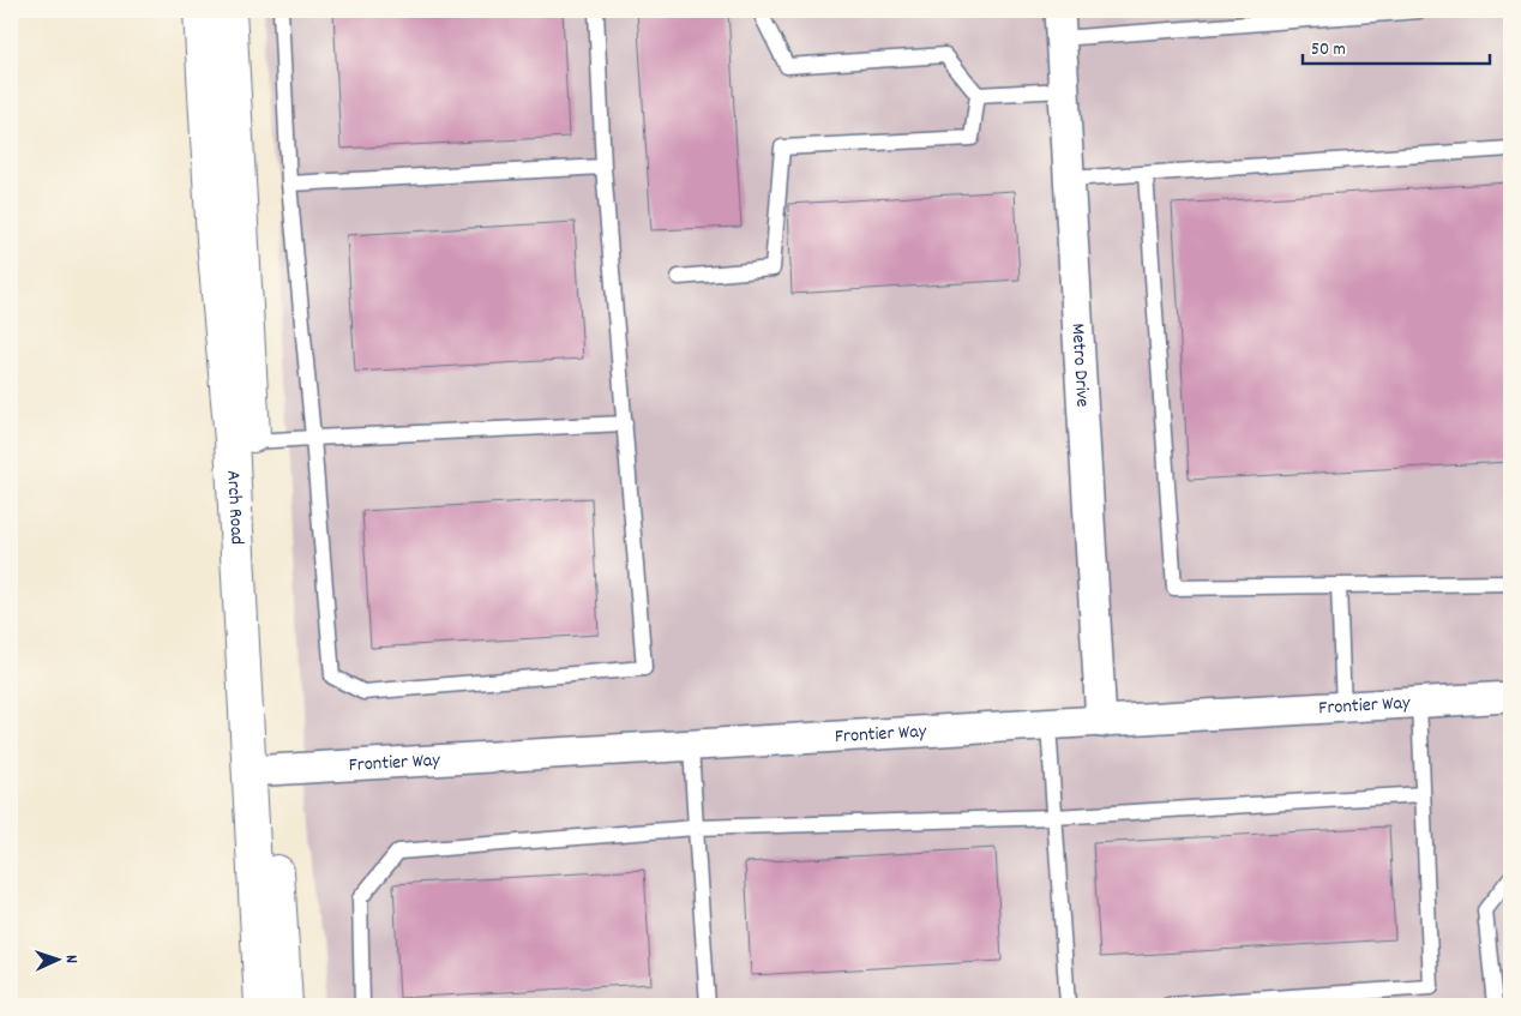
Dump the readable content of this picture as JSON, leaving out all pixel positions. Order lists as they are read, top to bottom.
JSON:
{
  "streets": {
    "street": ["Metro Drive", "Arch Road", "Frontier Way"]
  },
  "crossings": [
    ["Metro Drive", "Frontier Way"],
    ["Arch Road", "Frontier Way"]
  ],
  "scale_bar": "50 m",
  "north": "right"
}
